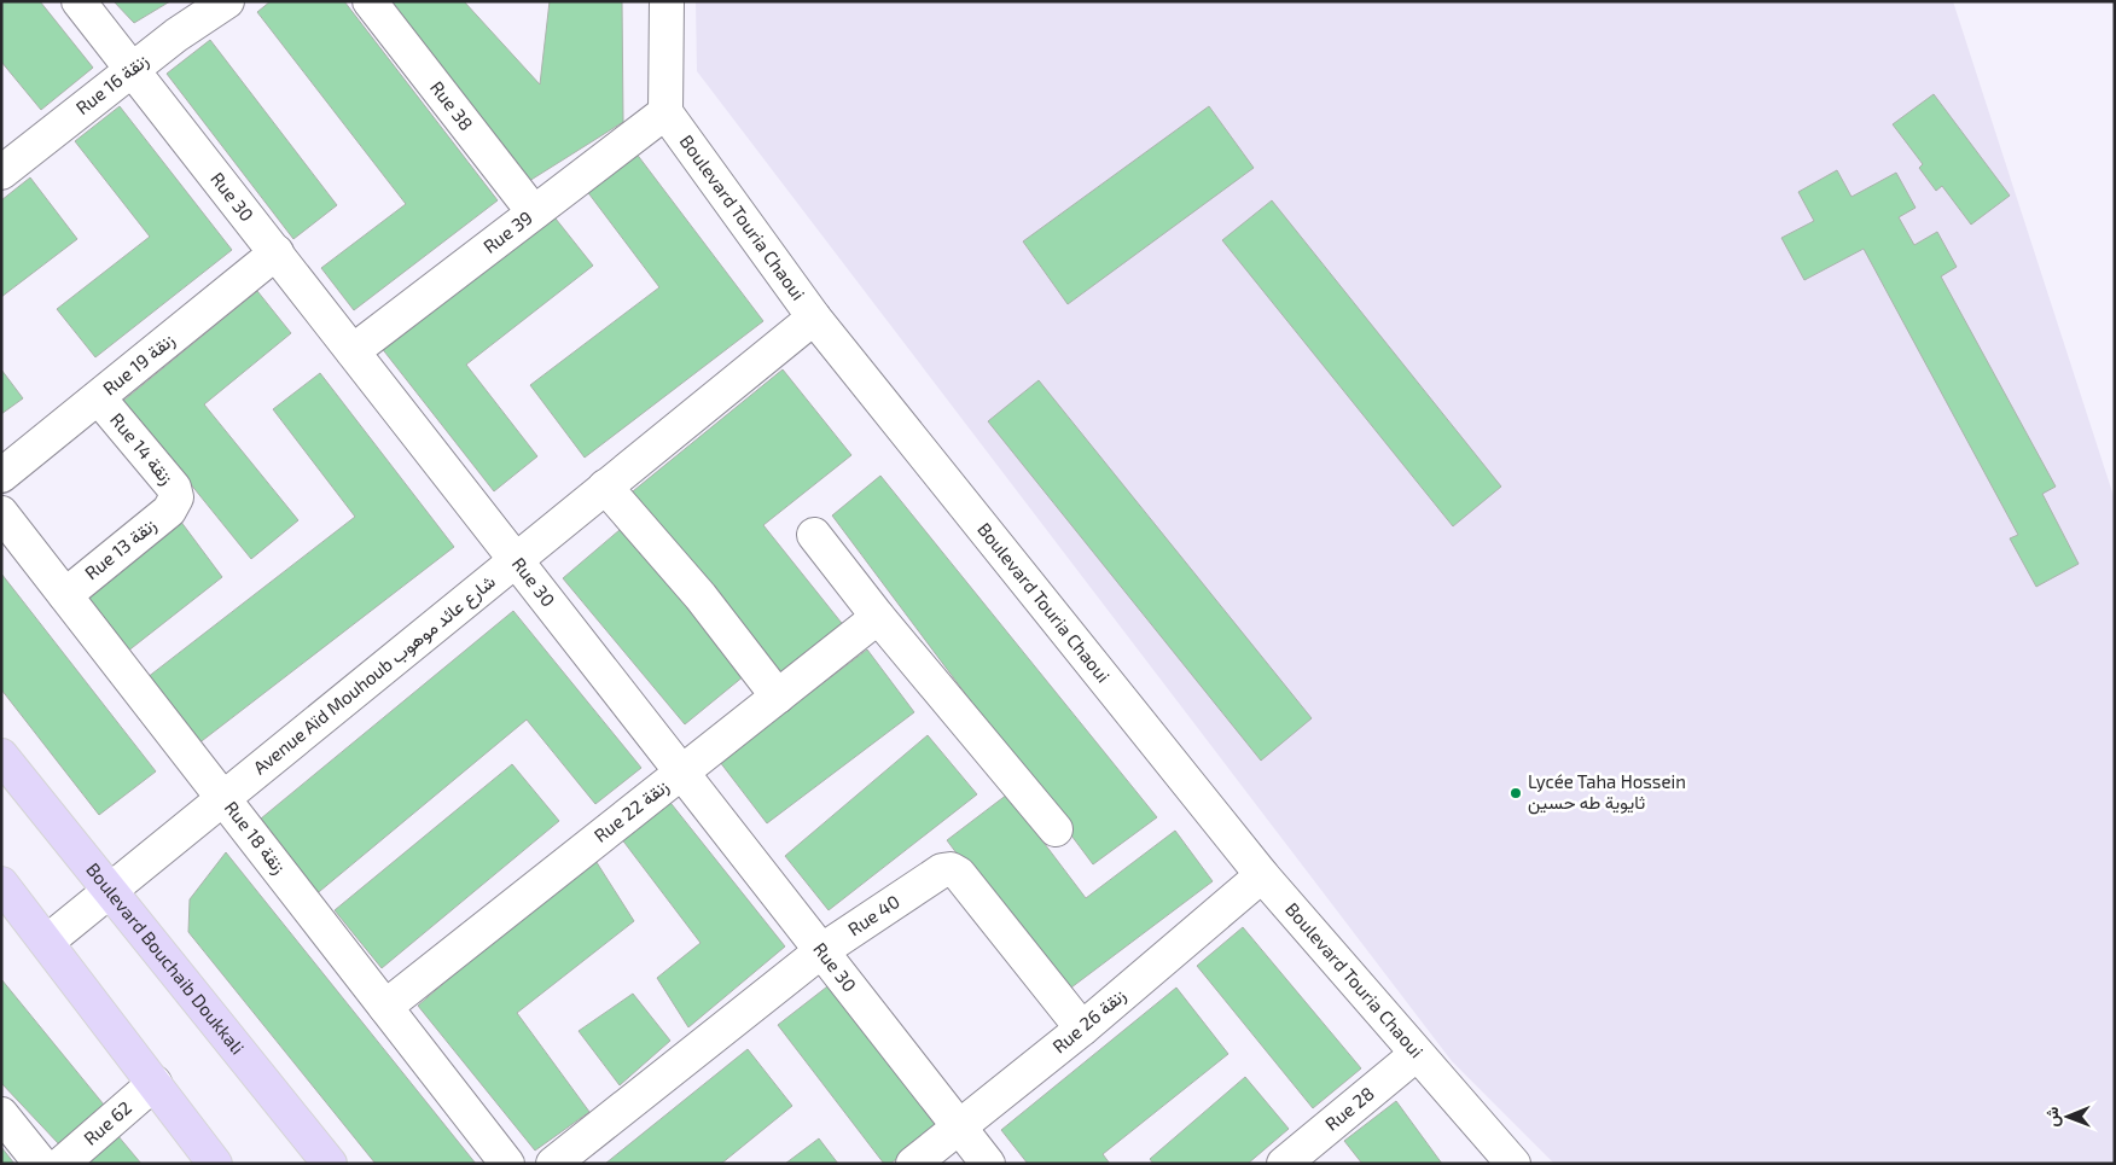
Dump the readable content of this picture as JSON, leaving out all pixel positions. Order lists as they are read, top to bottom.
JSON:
{
  "streets": {
    "main road": ["Boulevard Bouchaib Doukkali"],
    "street": [
      "Rue 16 زنقة",
      "Rue 38",
      "Rue 30",
      "Boulevard Touria Chaoui",
      "Rue 39",
      "Rue 19 زنقة",
      "Rue 14 زنقة",
      "Rue 13 زنقة",
      "Avenue Aïd Mouhoub شارع عائد موهوب",
      "Rue 22 زنقة",
      "Rue 18 زنقة",
      "Rue 40",
      "Rue 26 زنقة",
      "Rue 28",
      "Rue 62"
    ]
  },
  "crossings": [
    ["Rue 16 زنقة", "Rue 30"],
    ["Rue 38", "Rue 39"],
    ["Rue 30", "Rue 39"],
    ["Rue 30", "Rue 19 زنقة"],
    ["Rue 30", "Avenue Aïd Mouhoub شارع عائد موهوب"],
    ["Rue 30", "Rue 22 زنقة"],
    ["Rue 30", "Rue 40"],
    ["Rue 30", "Rue 26 زنقة"],
    ["Boulevard Touria Chaoui", "Rue 39"],
    ["Boulevard Touria Chaoui", "Avenue Aïd Mouhoub شارع عائد موهوب"],
    ["Boulevard Touria Chaoui", "Rue 26 زنقة"],
    ["Boulevard Touria Chaoui", "Rue 28"],
    ["Rue 19 زنقة", "Rue 14 زنقة"],
    ["Rue 14 زنقة", "Rue 13 زنقة"],
    ["Rue 13 زنقة", "Rue 18 زنقة"],
    ["Avenue Aïd Mouhoub شارع عائد موهوب", "Rue 18 زنقة"],
    ["Avenue Aïd Mouhoub شارع عائد موهوب", "Boulevard Bouchaib Doukkali"],
    ["Rue 22 زنقة", "Rue 18 زنقة"],
    ["Rue 40", "Rue 26 زنقة"]
  ],
  "places": ["Lycée Taha Hossein ثايوية طه حسين"],
  "north": "left"
}
